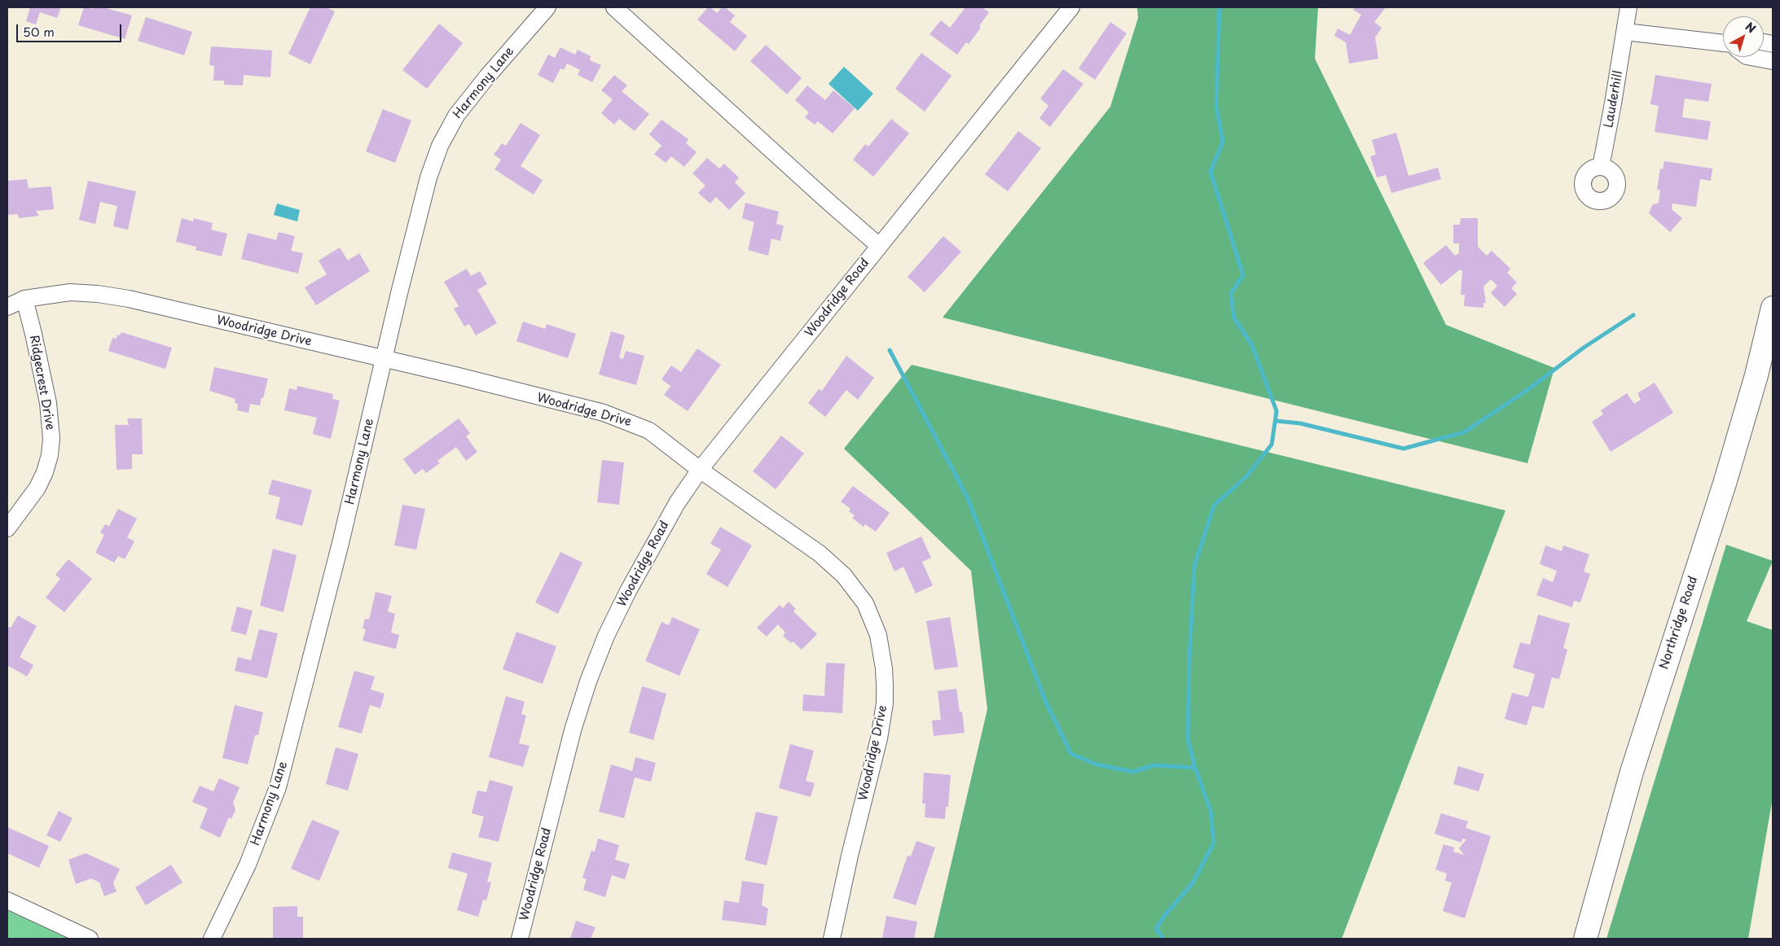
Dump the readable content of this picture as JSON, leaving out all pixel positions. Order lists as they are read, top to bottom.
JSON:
{
  "streets": {
    "main road": ["Northridge Road"],
    "street": [
      "Harmony Lane",
      "Lauderhill",
      "Woodridge Road",
      "Woodridge Drive",
      "Ridgecrest Drive"
    ]
  },
  "crossings": [
    ["Harmony Lane", "Woodridge Drive"],
    ["Woodridge Road", "Woodridge Drive"],
    ["Woodridge Drive", "Ridgecrest Drive"]
  ],
  "scale_bar": "50 m",
  "north": "top right"
}
